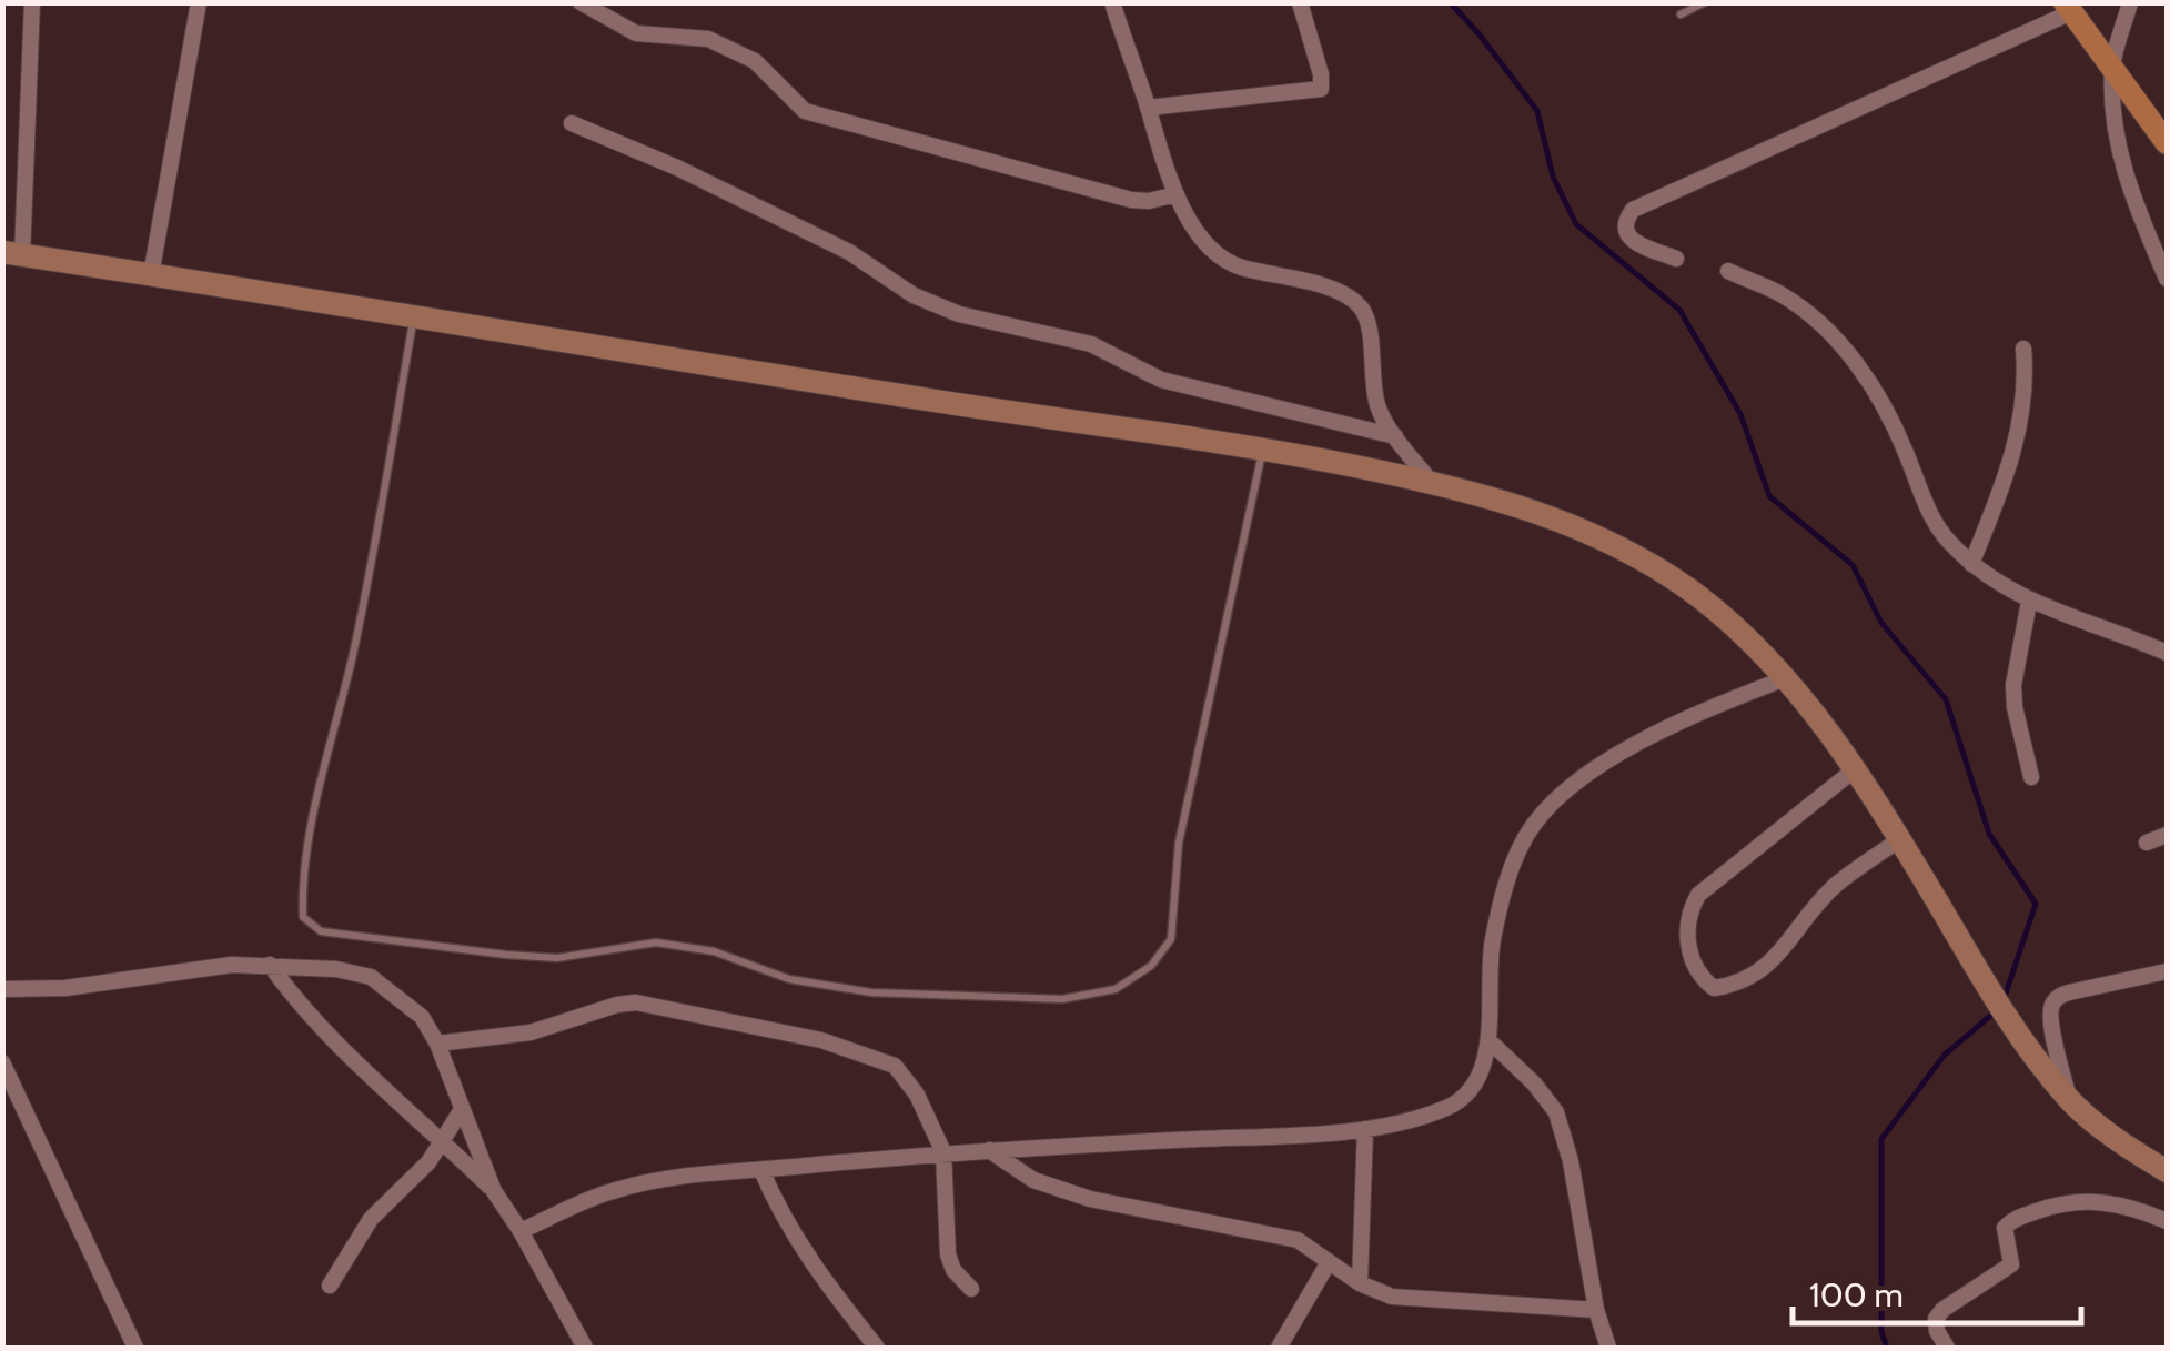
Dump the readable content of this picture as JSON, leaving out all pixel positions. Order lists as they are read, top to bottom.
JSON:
{
  "scale_bar": "100 m"
}
